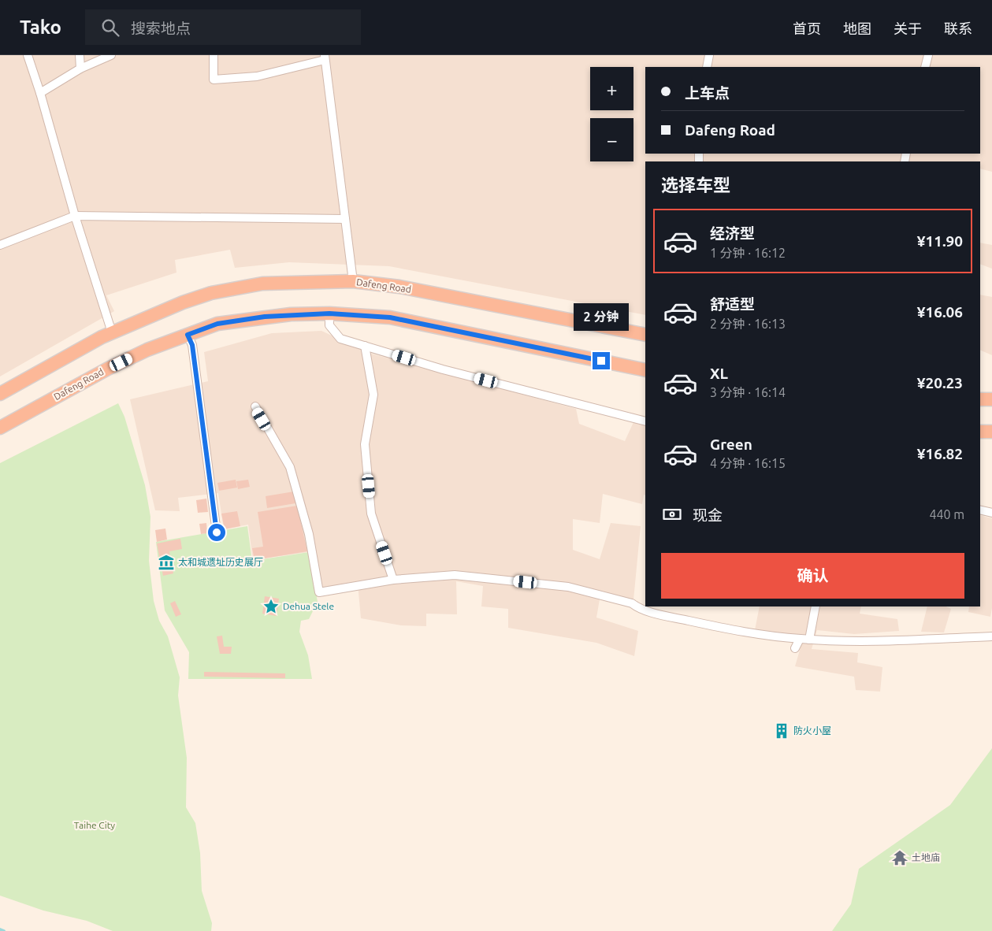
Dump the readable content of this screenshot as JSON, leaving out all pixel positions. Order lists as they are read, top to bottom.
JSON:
{
  "streets": {
    "highway": ["Dafeng Road"]
  },
  "parks": ["Taihe City"],
  "places": {
    "museum": ["太和城遗址历史展厅"],
    "place": ["Dehua Stele"],
    "building": ["防火小屋"],
    "temple": ["土地庙"]
  },
  "page": {
    "header": "Tako",
    "search": "搜索地点",
    "nav": [
      "首页",
      "地图",
      "关于",
      "联系"
    ],
    "map_buttons": ["+", "−"],
    "banner": ["上车点", "Dafeng Road"],
    "heading": "选择车型",
    "list": [
      {
        "name": "经济型",
        "note": "1 分钟 · 16:12",
        "value": "¥11.90"
      },
      {
        "name": "舒适型",
        "note": "2 分钟 · 16:13",
        "value": "¥16.06"
      },
      {
        "name": "XL",
        "note": "3 分钟 · 16:14",
        "value": "¥20.23"
      },
      {
        "name": "Green",
        "note": "4 分钟 · 16:15",
        "value": "¥16.82"
      }
    ],
    "bubble": "2 分钟",
    "pay": ["现金", "440 m"],
    "buttons": "确认"
  }
}
